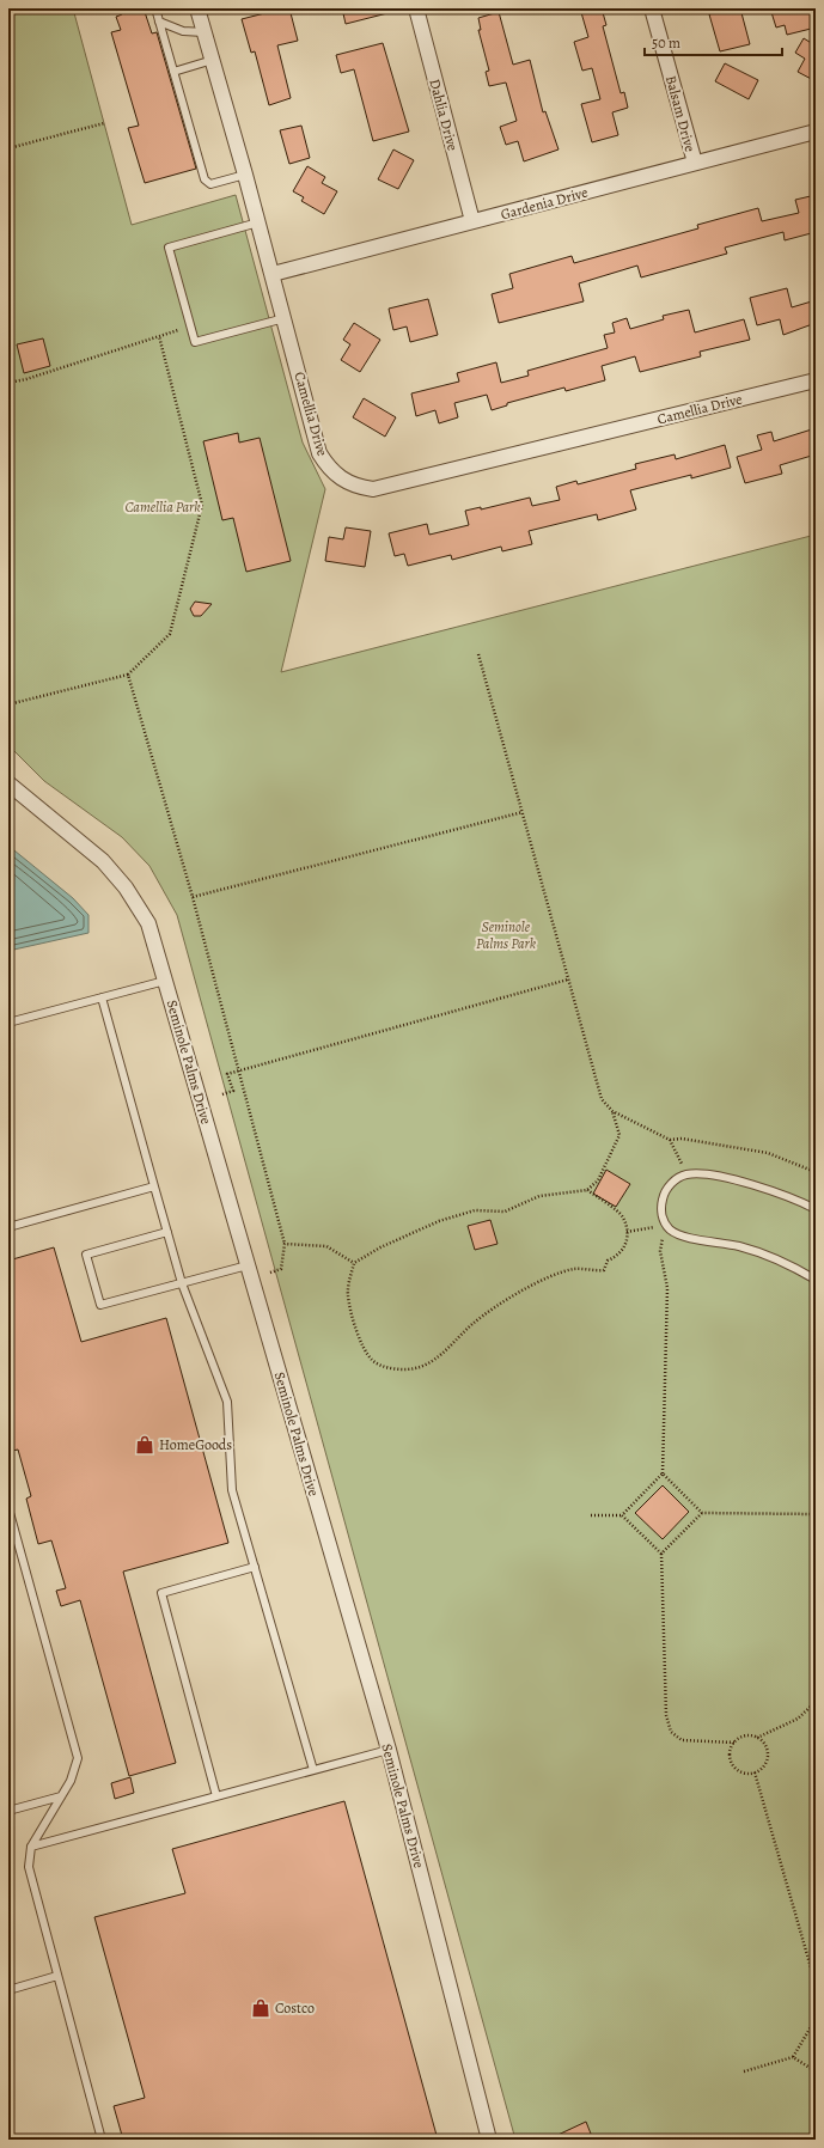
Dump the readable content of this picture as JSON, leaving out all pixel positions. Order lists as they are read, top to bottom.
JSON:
{
  "streets": {
    "street": [
      "Balsam Drive",
      "Dahlia Drive",
      "Gardenia Drive",
      "Camellia Drive",
      "Seminole Palms Drive"
    ]
  },
  "crossings": [
    ["Balsam Drive", "Gardenia Drive"],
    ["Dahlia Drive", "Gardenia Drive"],
    ["Gardenia Drive", "Camellia Drive"]
  ],
  "parks": ["Camellia Park", "Seminole Palms Park"],
  "places": {
    "shop": ["HomeGoods", "Costco"]
  },
  "scale_bar": "50 m"
}
